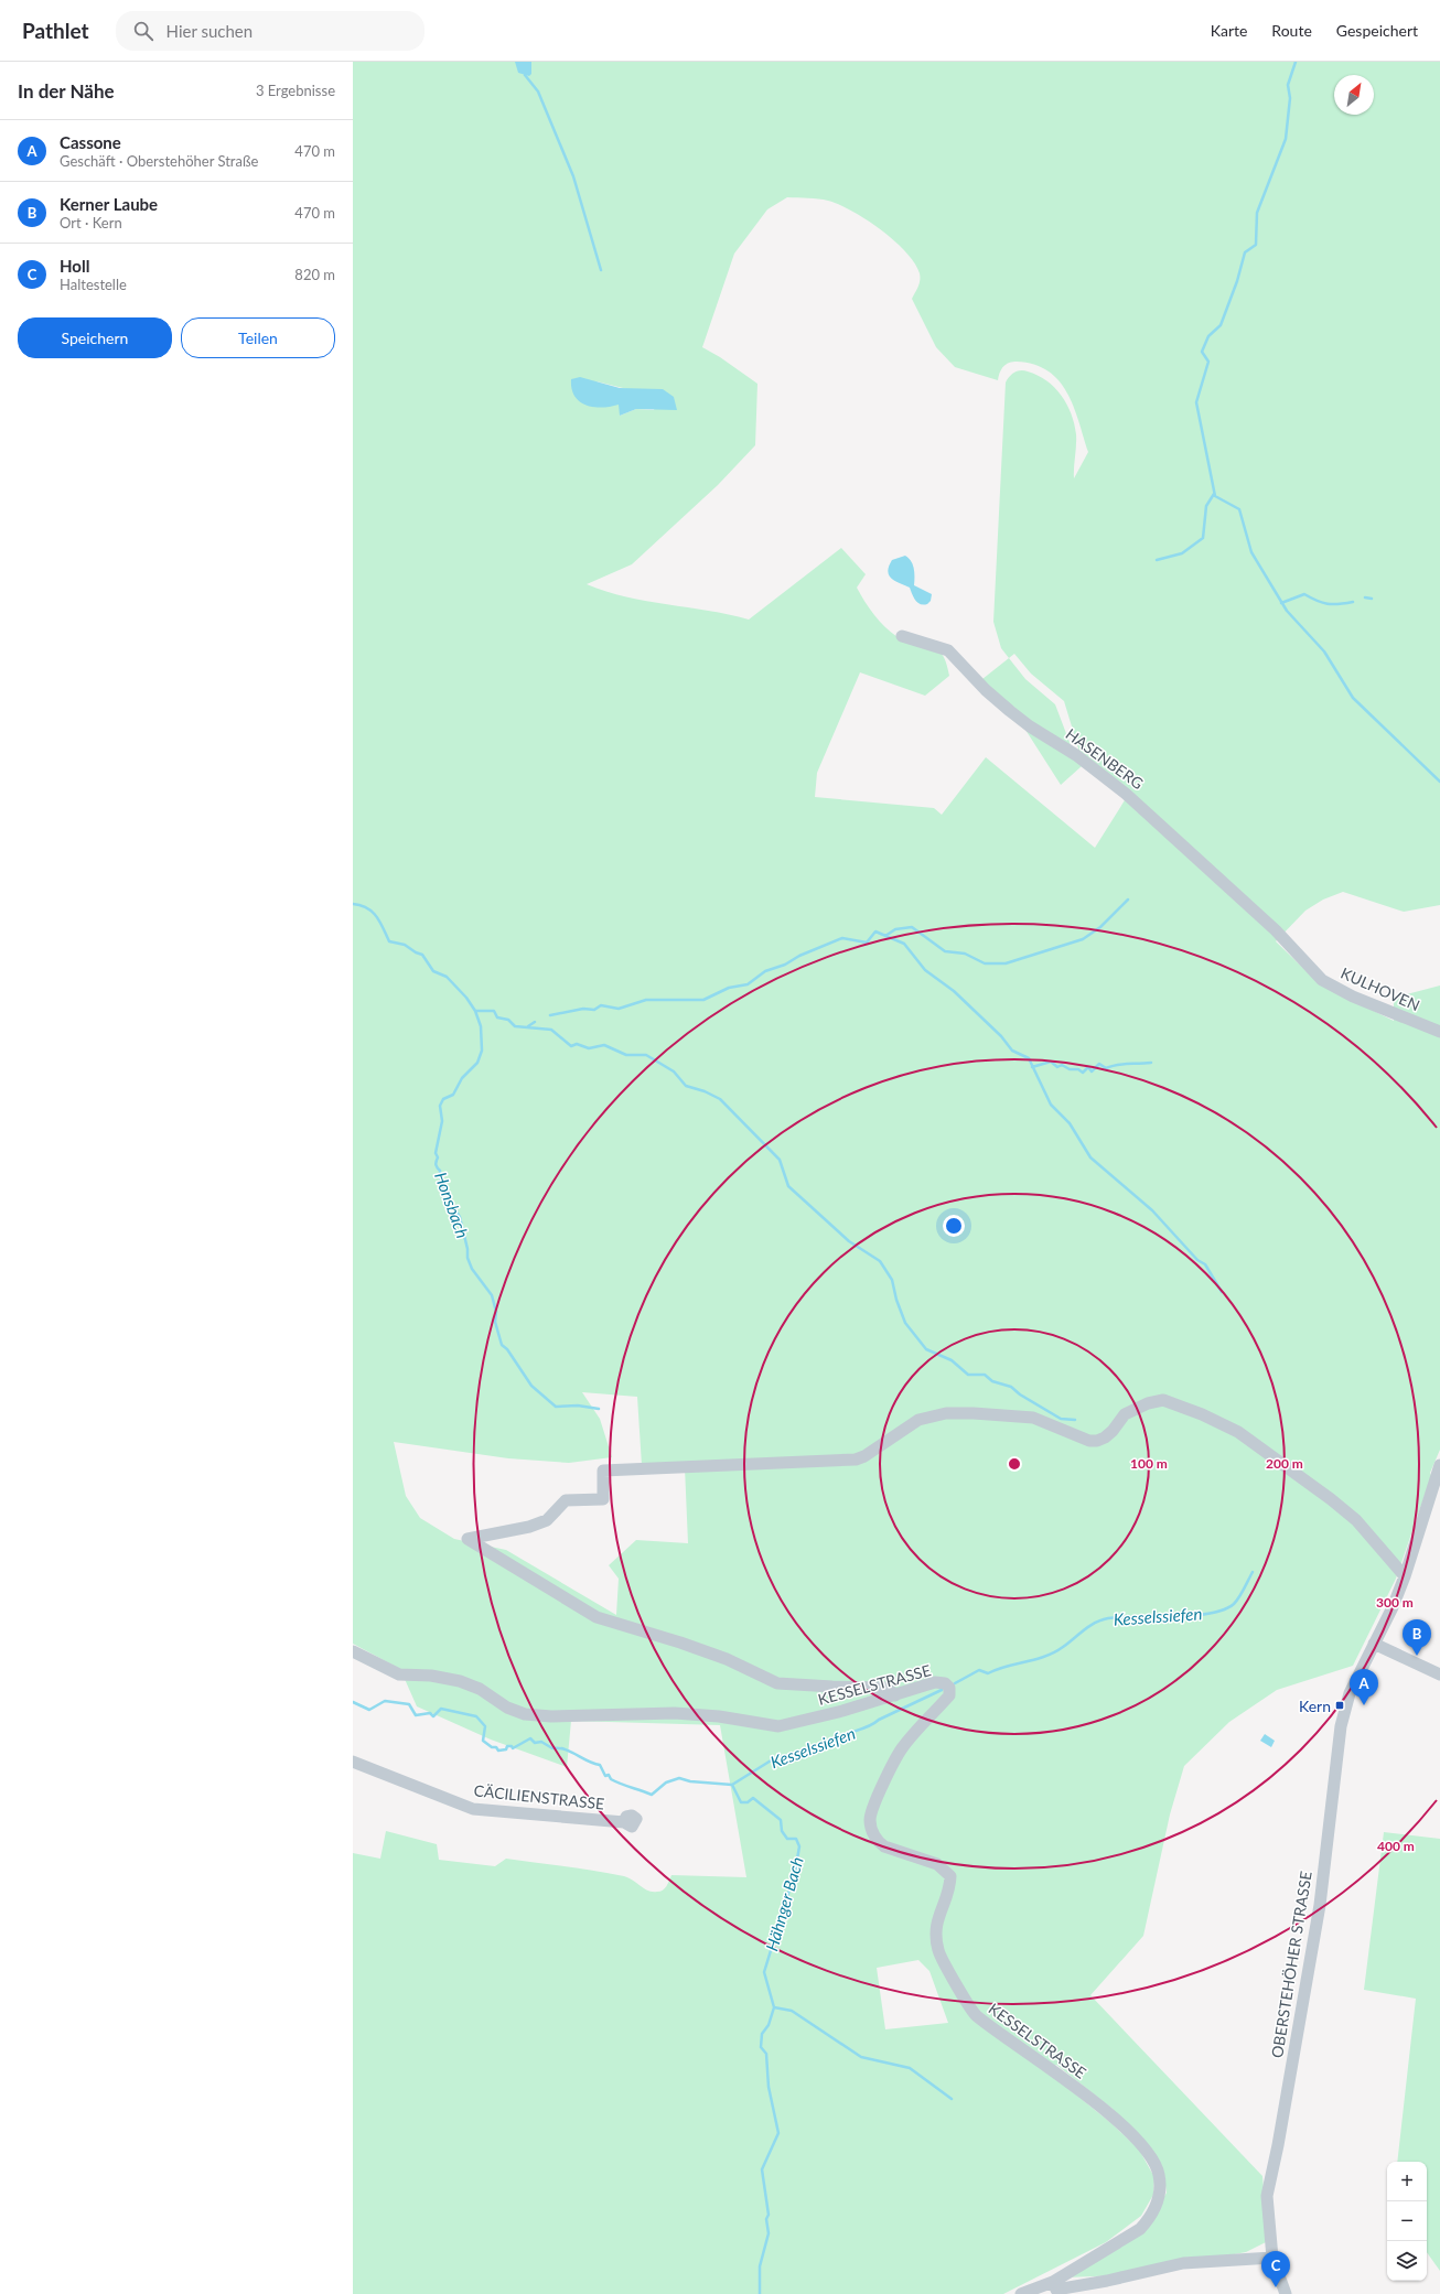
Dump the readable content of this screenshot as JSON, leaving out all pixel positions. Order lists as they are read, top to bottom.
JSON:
{
  "streets": {
    "street": [
      "HASENBERG",
      "KULHOVEN",
      "KESSELSTRASSE",
      "CÄCILIENSTRASSE",
      "OBERSTEHÖHER STRASSE"
    ]
  },
  "crossings": [
    ["HASENBERG", "KULHOVEN"]
  ],
  "water": ["Honsbach", "Kesselssiefen", "Hähnger Bach"],
  "places": {
    "transit": ["Kern"]
  },
  "north": "top right",
  "page": {
    "header": "Pathlet",
    "search": "Hier suchen",
    "nav": ["Karte", "Route", "Gespeichert"],
    "heading": ["In der Nähe", "3 Ergebnisse"],
    "list": [
      {
        "mark": "A",
        "name": "Cassone",
        "note": "Geschäft · Oberstehöher Straße",
        "value": "470 m"
      },
      {
        "mark": "B",
        "name": "Kerner Laube",
        "note": "Ort · Kern",
        "value": "470 m"
      },
      {
        "mark": "C",
        "name": "Holl",
        "note": "Haltestelle",
        "value": "820 m"
      }
    ],
    "buttons": ["Speichern", "Teilen"],
    "pins": ["B", "A", "C"],
    "map_buttons": ["+", "−"]
  },
  "rings": [
    "100 m",
    "200 m",
    "300 m",
    "400 m"
  ]
}
